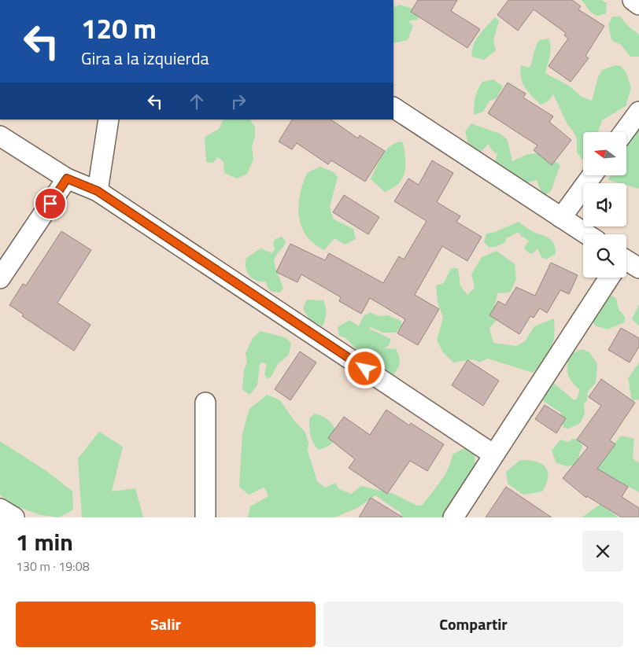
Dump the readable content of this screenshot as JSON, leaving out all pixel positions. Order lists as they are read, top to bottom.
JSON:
{
  "north": "left",
  "page": {
    "turn": ["120 m", "Gira a la izquierda"],
    "heading": ["1 min", "130 m · 19:08"],
    "buttons": ["Salir", "Compartir"]
  }
}
